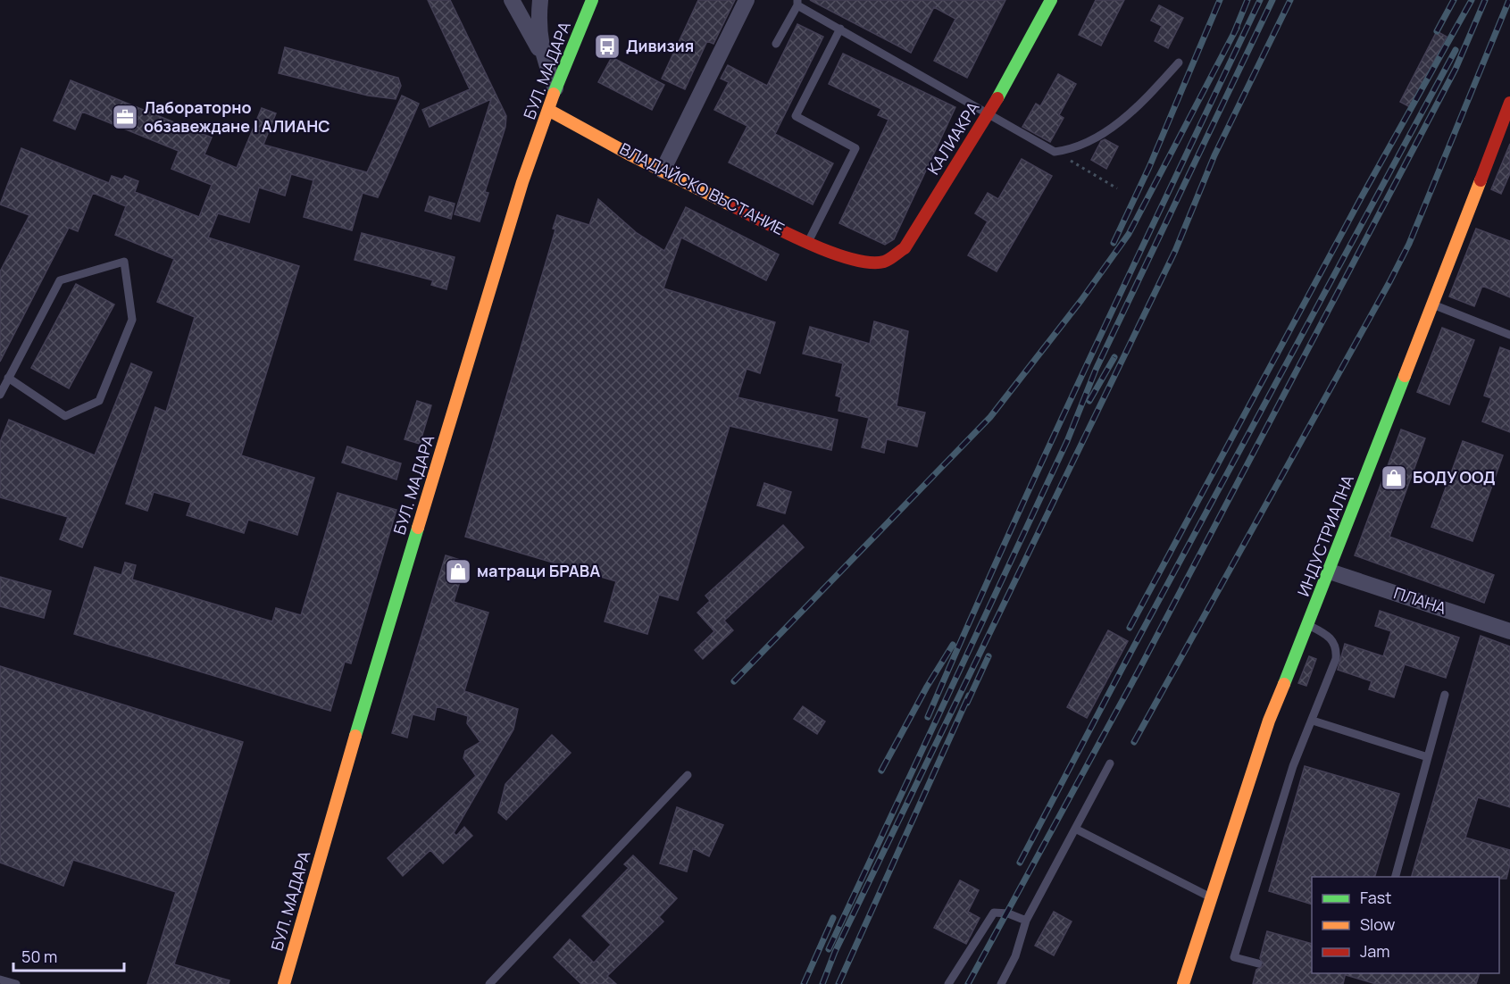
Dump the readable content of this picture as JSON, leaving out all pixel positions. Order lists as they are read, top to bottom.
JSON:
{
  "streets": {
    "street": [
      "БУЛ. МАДАРА",
      "КАЛИАКРА",
      "ВЛАДАЙСКО ВЪСТАНИЕ",
      "ИНДУСТРИАЛНА",
      "ПЛАНА"
    ]
  },
  "crossings": [
    ["БУЛ. МАДАРА", "ВЛАДАЙСКО ВЪСТАНИЕ"],
    ["КАЛИАКРА", "ВЛАДАЙСКО ВЪСТАНИЕ"],
    ["ИНДУСТРИАЛНА", "ПЛАНА"]
  ],
  "places": {
    "bus stop": ["Дивизия"],
    "office": ["Лабораторно обзавеждане | АЛИАНС"],
    "shop": ["БОДУ ООД", "матраци БРАВА"]
  },
  "legend": ["Fast", "Slow", "Jam"],
  "scale_bar": "50 m"
}
